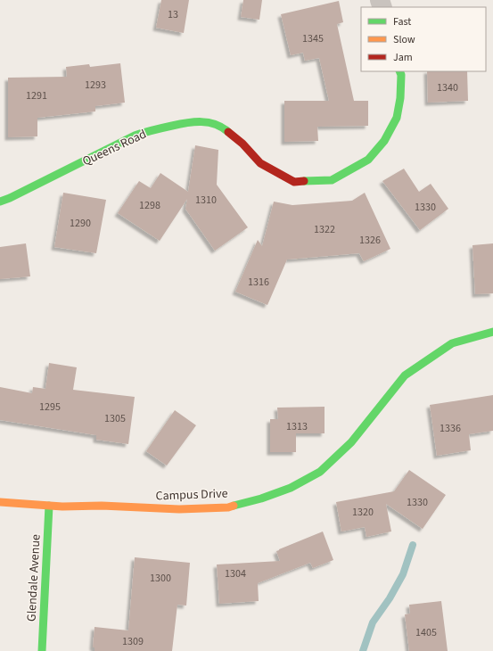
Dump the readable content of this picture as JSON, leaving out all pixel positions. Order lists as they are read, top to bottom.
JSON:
{
  "streets": {
    "street": ["Queens Road", "Campus Drive", "Glendale Avenue"]
  },
  "crossings": [
    ["Campus Drive", "Glendale Avenue"]
  ],
  "house_numbers": [
    "13",
    "1345",
    "1293",
    "1340",
    "1291",
    "1310",
    "1298",
    "1330",
    "1290",
    "1322",
    "1326",
    "1316",
    "1295",
    "1305",
    "1313",
    "1336",
    "1330",
    "1320",
    "1304",
    "1300",
    "1405",
    "1309"
  ],
  "legend": ["Fast", "Slow", "Jam"]
}
